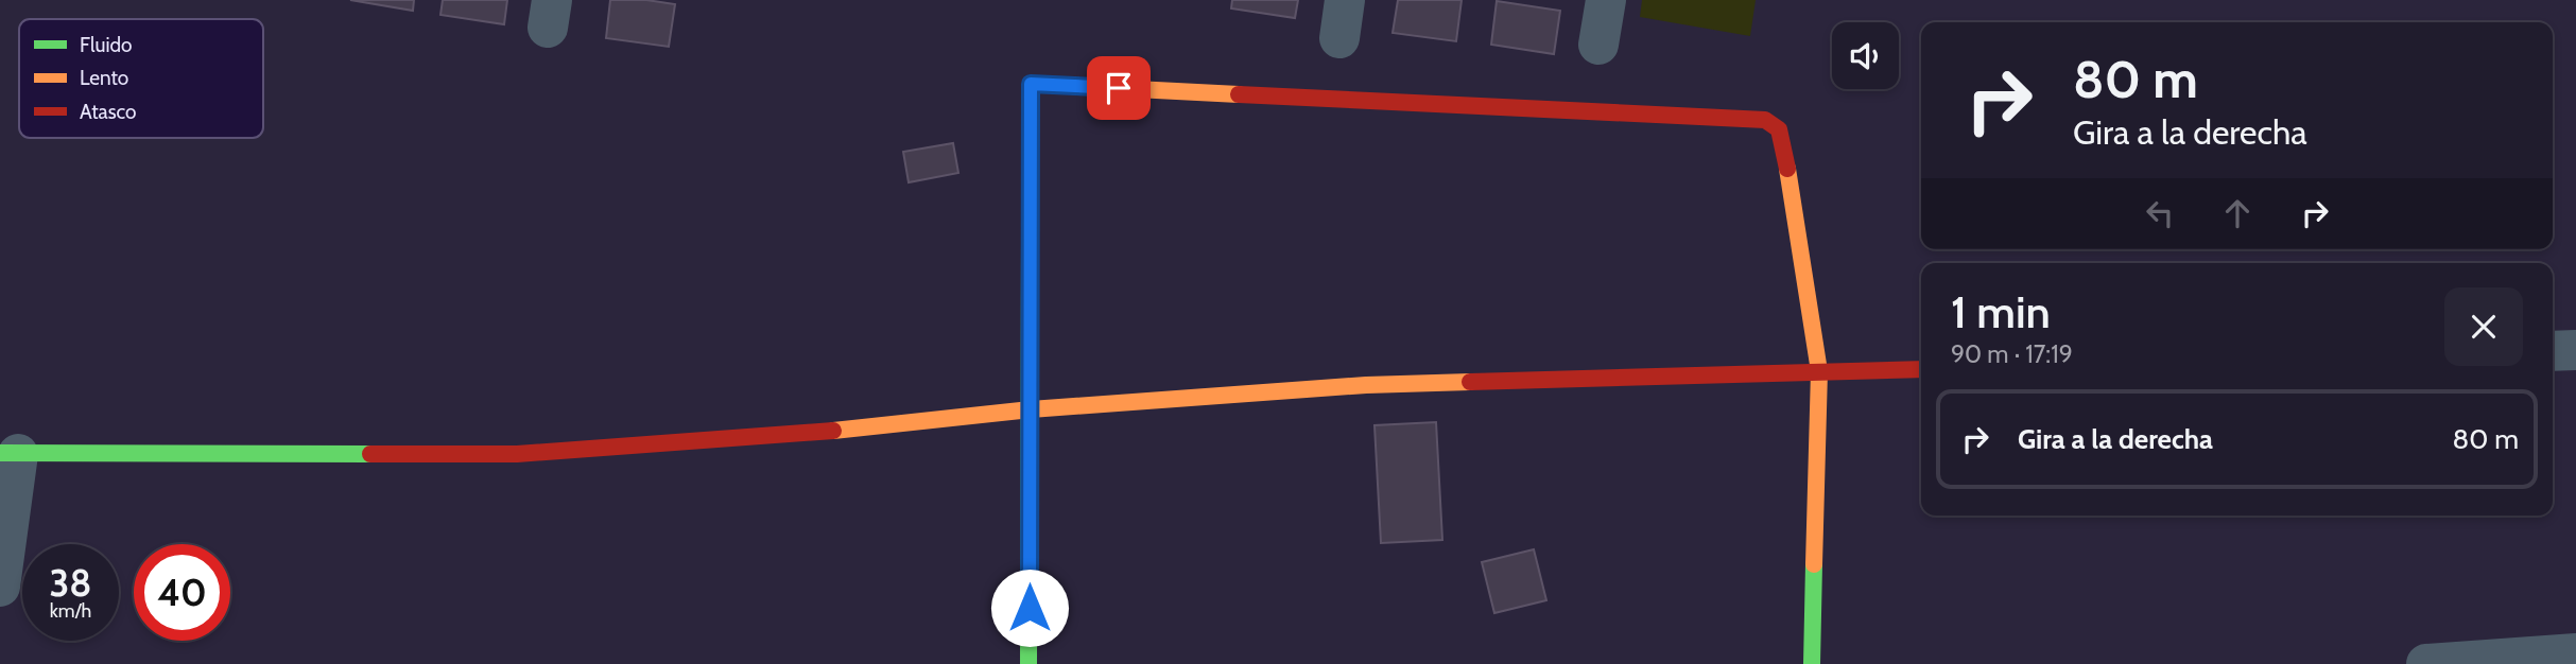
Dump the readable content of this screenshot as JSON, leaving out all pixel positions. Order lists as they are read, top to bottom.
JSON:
{
  "legend": ["Fluido", "Lento", "Atasco"],
  "page": {
    "turn": ["80 m", "Gira a la derecha"],
    "heading": ["1 min", "90 m · 17:19"],
    "list": [
      {
        "name": "Gira a la derecha",
        "value": "80 m"
      }
    ],
    "speed": "38 km/h",
    "limit": "40"
  }
}
